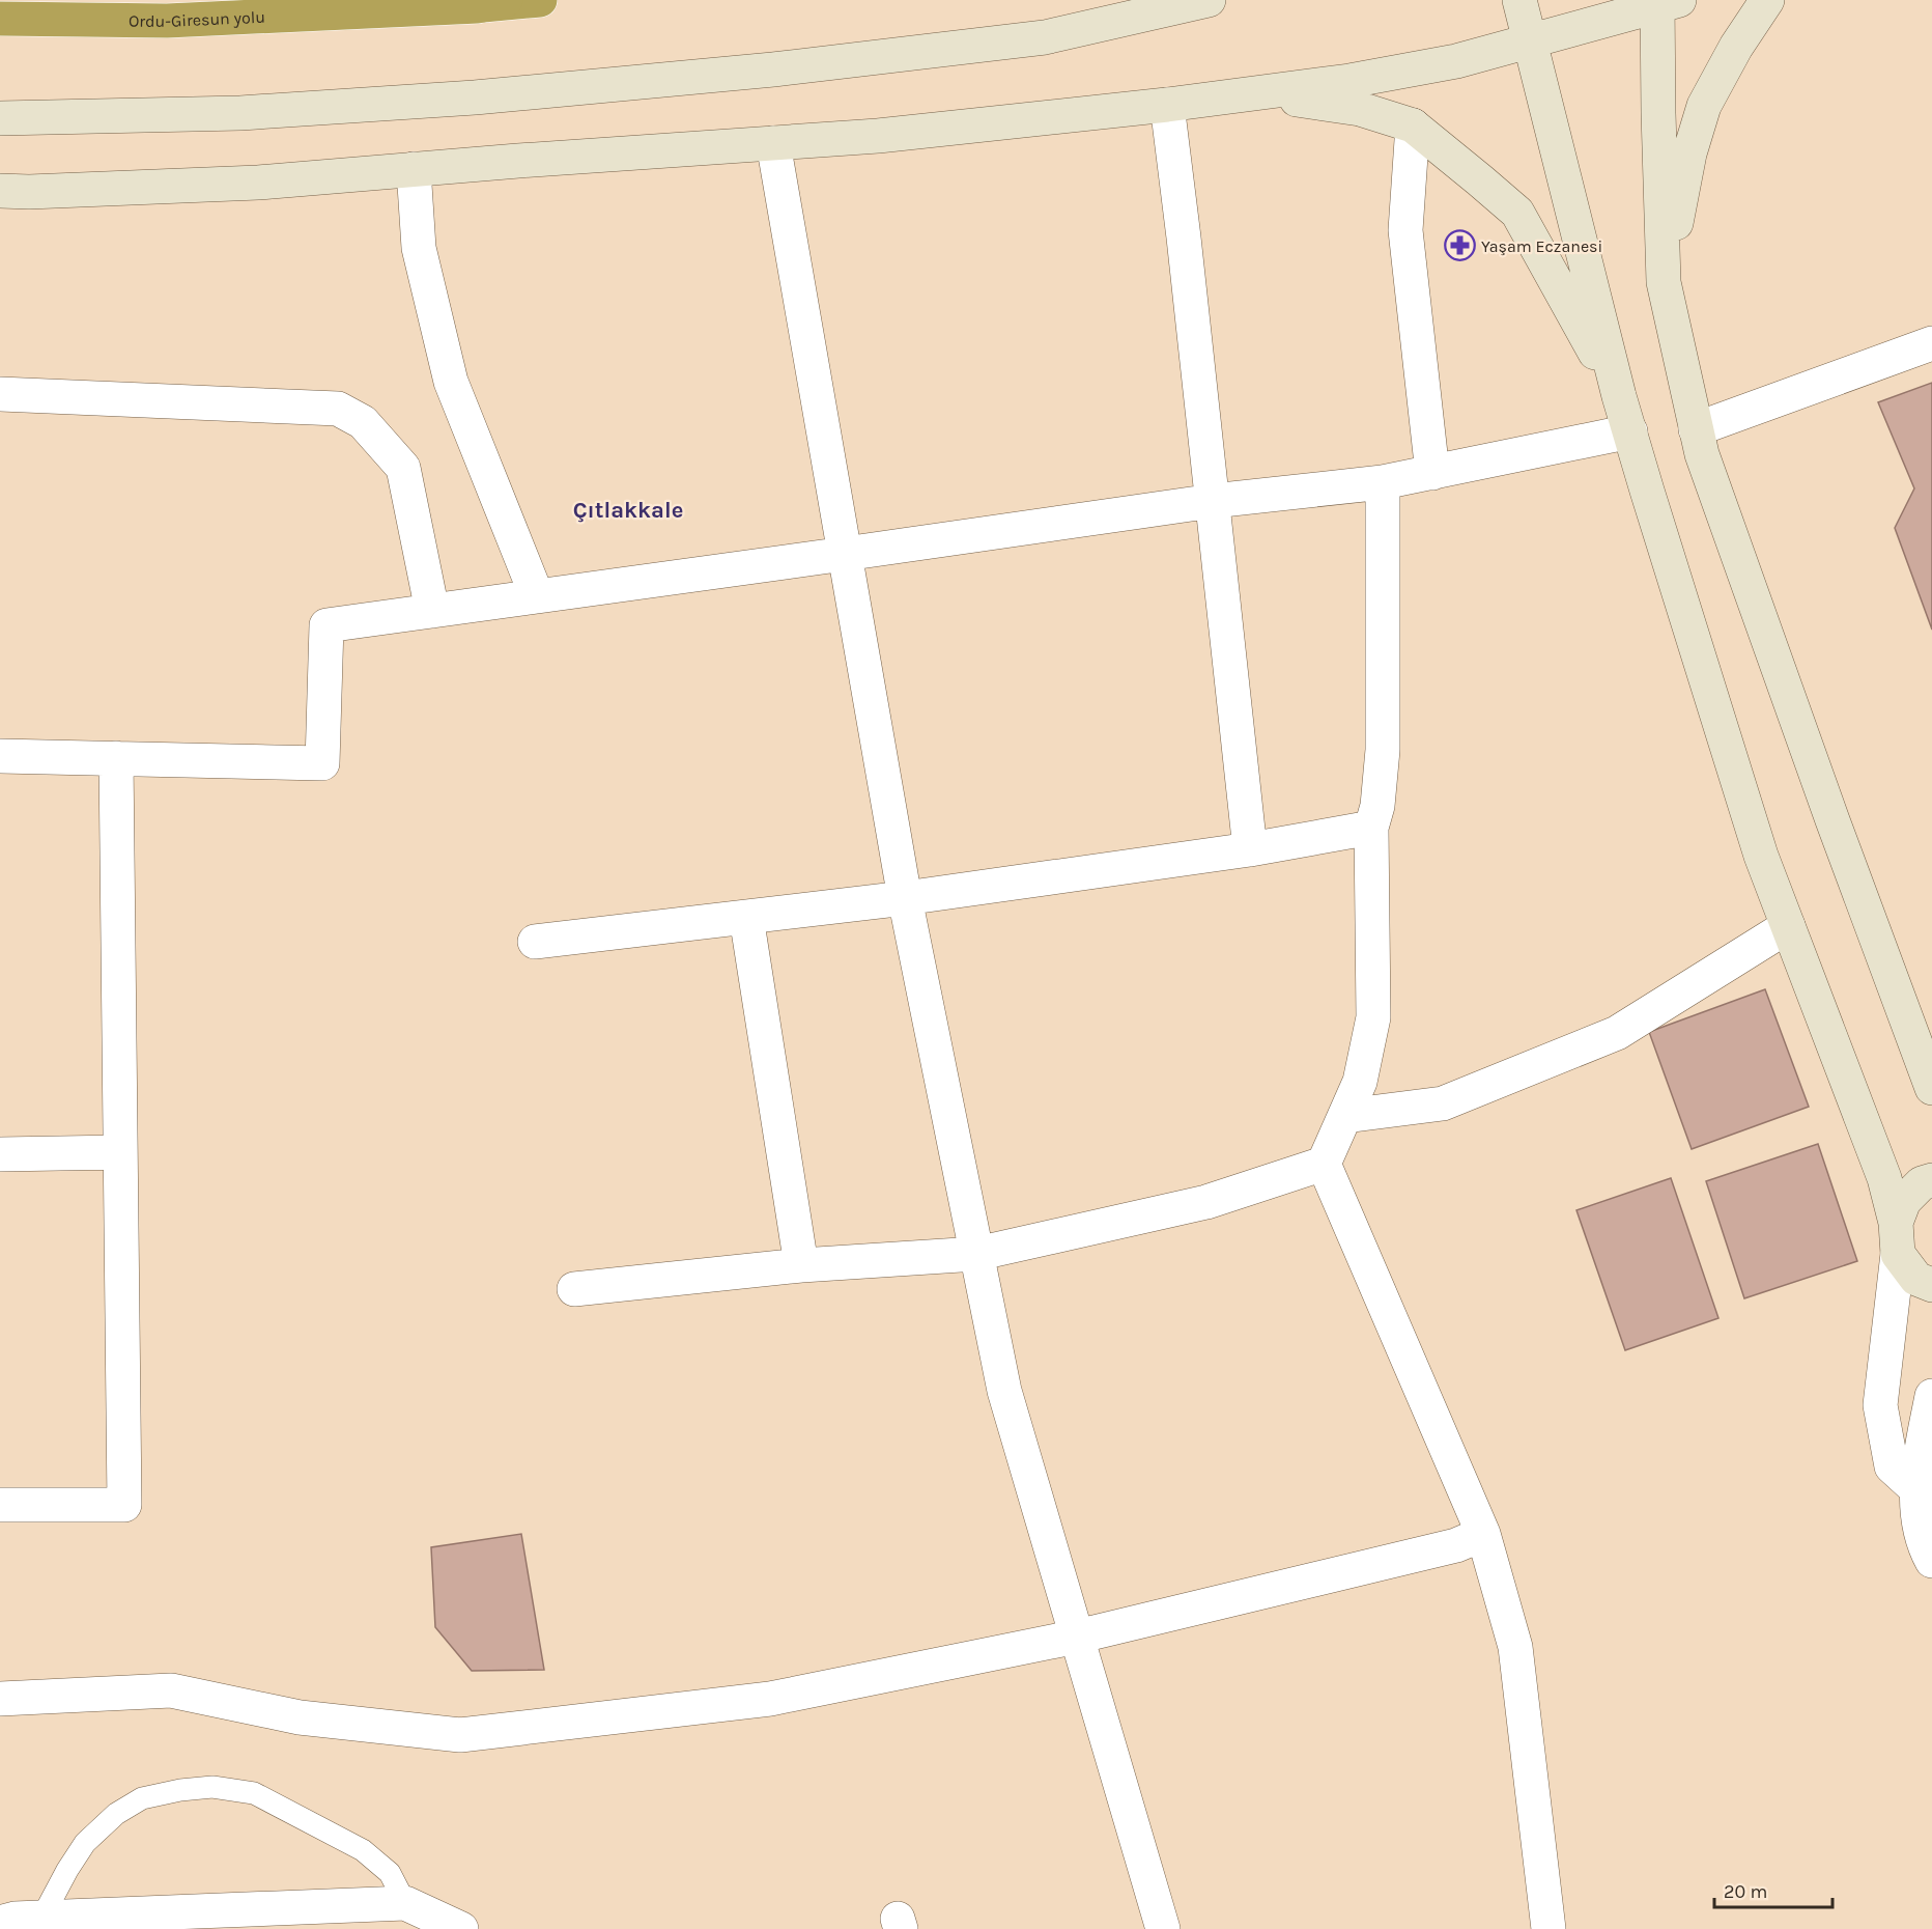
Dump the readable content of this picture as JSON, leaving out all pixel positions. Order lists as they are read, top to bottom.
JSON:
{
  "streets": {
    "highway": ["Ordu-Giresun yolu"]
  },
  "districts": ["Çıtlakkale"],
  "places": {
    "pharmacy": ["Yaşam Eczanesi"]
  },
  "scale_bar": "20 m"
}
